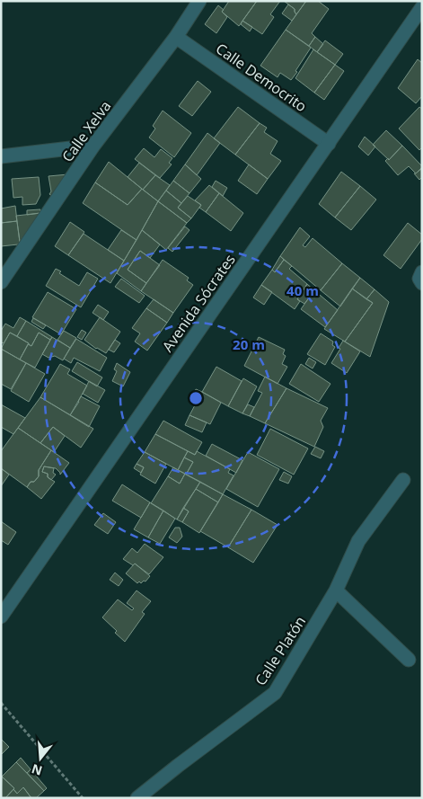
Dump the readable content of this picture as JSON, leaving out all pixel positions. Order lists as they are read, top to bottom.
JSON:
{
  "streets": {
    "street": [
      "Calle Democrito",
      "Calle Xelva",
      "Avenida Sócrates",
      "Calle Platón"
    ]
  },
  "crossings": [
    ["Calle Democrito", "Calle Xelva"],
    ["Calle Democrito", "Avenida Sócrates"]
  ],
  "north": "bottom",
  "rings": ["40 m", "20 m"]
}
